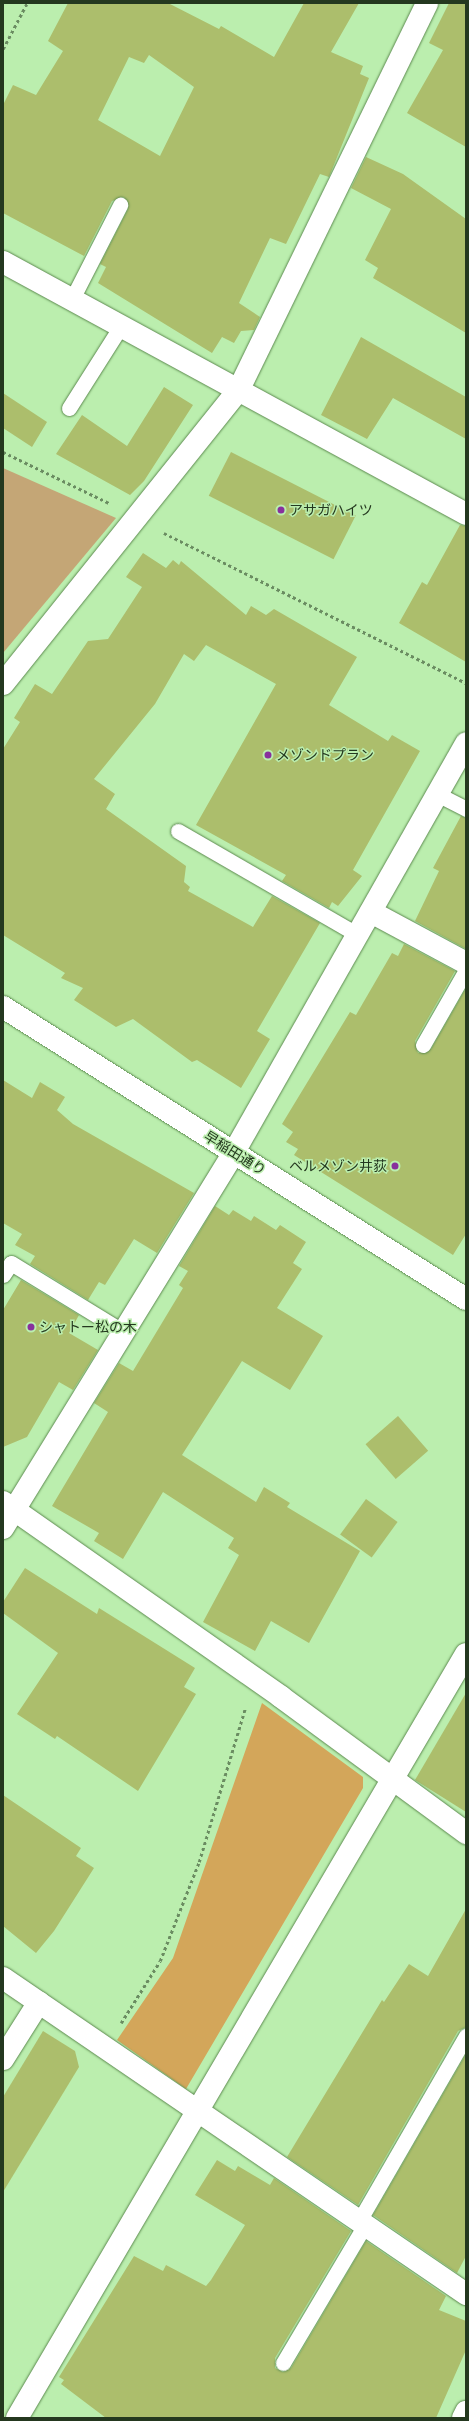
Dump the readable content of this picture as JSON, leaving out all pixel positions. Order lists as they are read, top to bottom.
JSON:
{
  "streets": {
    "street": ["早稲田通り"]
  },
  "places": [
    "アサガハイツ",
    "メゾンドプラン",
    "ベルメゾン井荻",
    "シャトー松の木"
  ]
}
